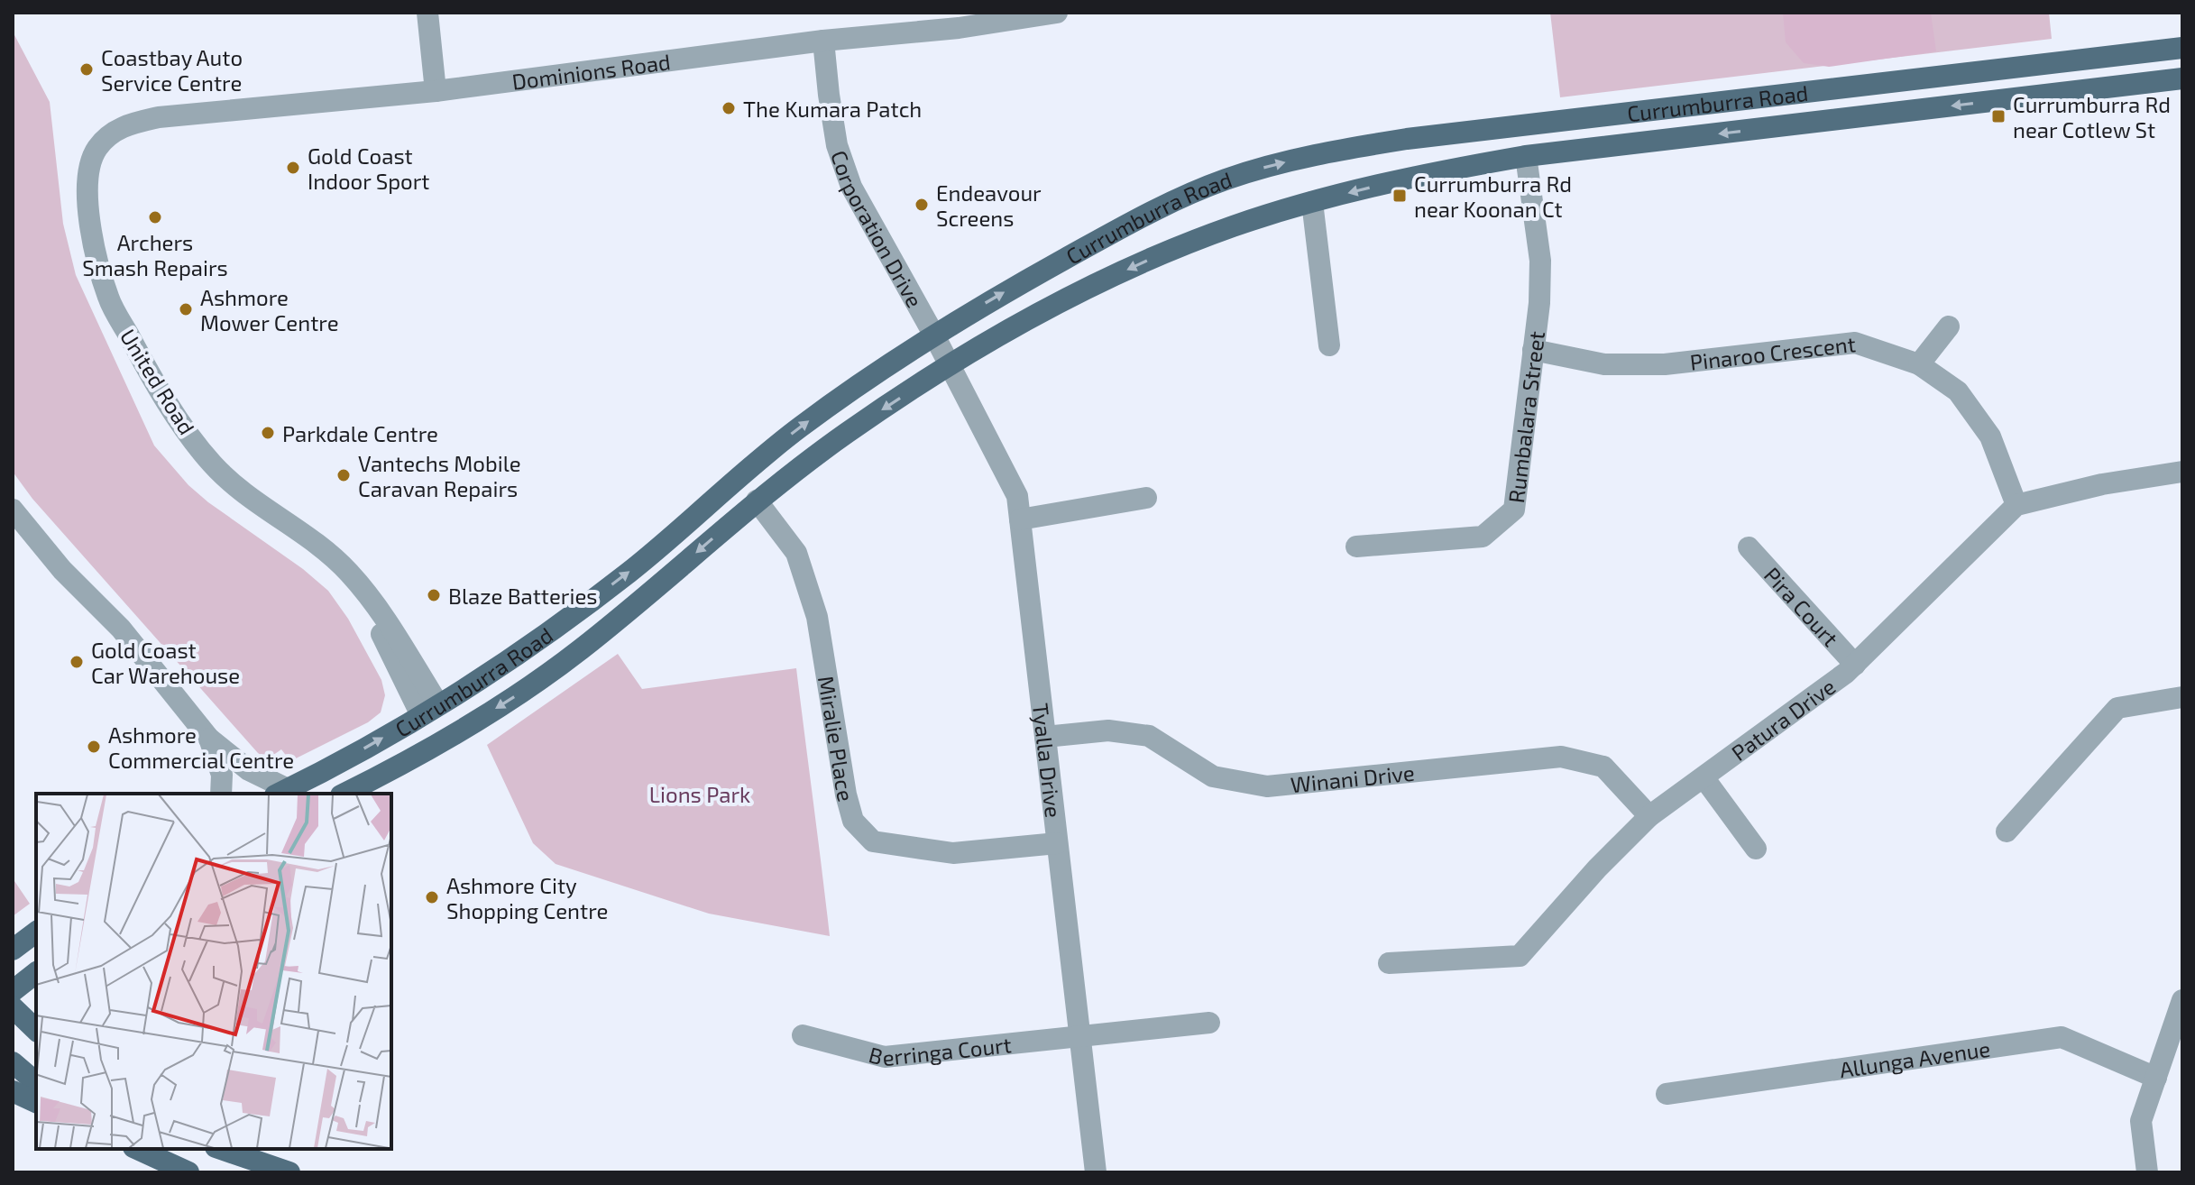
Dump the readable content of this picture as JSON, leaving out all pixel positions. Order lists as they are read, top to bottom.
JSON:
{
  "streets": {
    "main road": ["Currumburra Road"],
    "street": [
      "Dominions Road",
      "Corporation Drive",
      "Pinaroo Crescent",
      "United Road",
      "Rumbalara Street",
      "Pira Court",
      "Patura Drive",
      "Miralie Place",
      "Tyalla Drive",
      "Winani Drive",
      "Berringa Court",
      "Allunga Avenue"
    ]
  },
  "crossings": [
    ["Dominions Road", "Corporation Drive"],
    ["Dominions Road", "United Road"],
    ["Currumburra Road", "Corporation Drive"],
    ["Currumburra Road", "United Road"],
    ["Currumburra Road", "Rumbalara Street"],
    ["Currumburra Road", "Miralie Place"],
    ["Currumburra Road", "Tyalla Drive"],
    ["Corporation Drive", "Tyalla Drive"],
    ["Pinaroo Crescent", "Rumbalara Street"],
    ["Pinaroo Crescent", "Patura Drive"],
    ["Pira Court", "Patura Drive"],
    ["Patura Drive", "Winani Drive"],
    ["Miralie Place", "Tyalla Drive"],
    ["Tyalla Drive", "Winani Drive"],
    ["Tyalla Drive", "Berringa Court"]
  ],
  "parks": ["Lions Park"],
  "places": {
    "other": [
      "Coastbay Auto Service Centre",
      "The Kumara Patch",
      "Gold Coast Indoor Sport",
      "Endeavour Screens",
      "Archers Smash Repairs",
      "Ashmore Mower Centre",
      "Parkdale Centre",
      "Vantechs Mobile Caravan Repairs",
      "Blaze Batteries",
      "Gold Coast Car Warehouse",
      "Ashmore Commercial Centre",
      "Ashmore City Shopping Centre"
    ],
    "transit": ["Currumburra Rd near Cotlew St", "Currumburra Rd near Koonan Ct"]
  }
}
